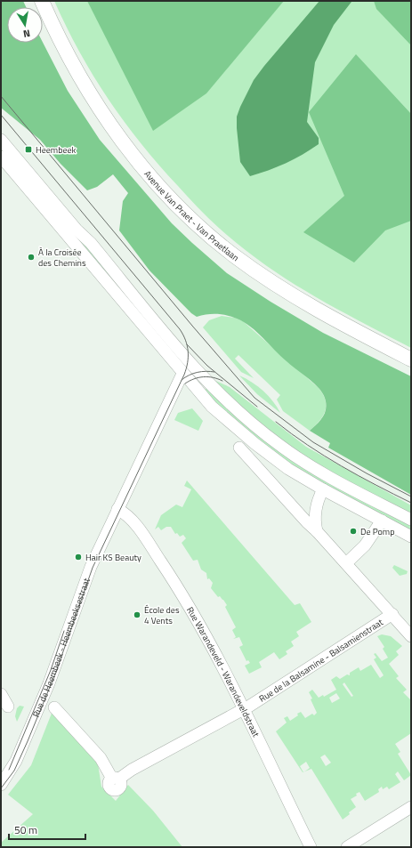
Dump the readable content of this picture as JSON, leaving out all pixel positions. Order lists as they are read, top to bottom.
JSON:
{
  "streets": {
    "main road": ["Avenue Van Praet - Van Praetlaan"],
    "street": ["Rue de Heembeek - Heembeeksestraat", "Rue de la Balsamine - Balsamienstraat", "Rue Warandeveld - Warandeveldstraat"]
  },
  "crossings": [
    ["Rue de Heembeek - Heembeeksestraat", "Rue Warandeveld - Warandeveldstraat"],
    ["Rue de la Balsamine - Balsamienstraat", "Rue Warandeveld - Warandeveldstraat"]
  ],
  "places": {
    "transit": ["Heembeek"],
    "other": [
      "À la Croisée des Chemins",
      "De Pomp",
      "Hair KS Beauty",
      "École des 4 Vents"
    ]
  },
  "scale_bar": "50 m",
  "north": "bottom"
}
